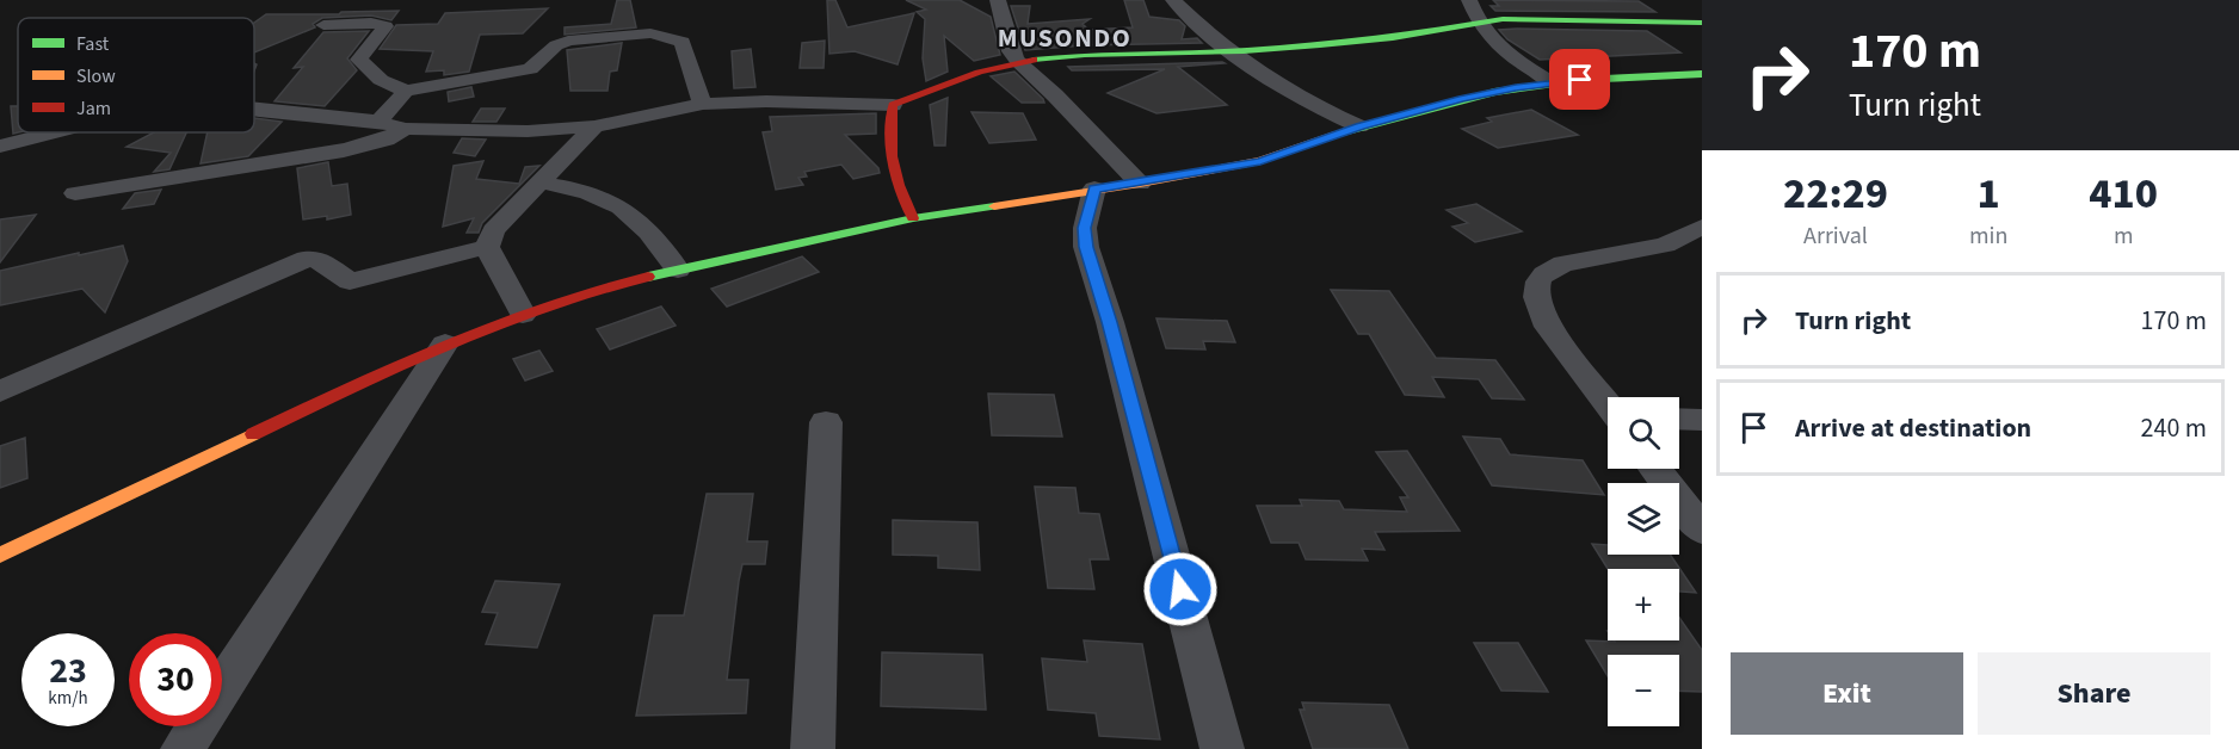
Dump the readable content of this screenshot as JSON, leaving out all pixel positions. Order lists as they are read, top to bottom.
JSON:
{
  "districts": ["MUSONDO"],
  "legend": ["Fast", "Slow", "Jam"],
  "page": {
    "turn": ["170 m", "Turn right"],
    "eta": [
      "22:29",
      "Arrival",
      "1",
      "min",
      "410",
      "m"
    ],
    "list": [
      {
        "name": "Turn right",
        "value": "170 m"
      },
      {
        "name": "Arrive at destination",
        "value": "240 m"
      }
    ],
    "map_buttons": ["+", "−"],
    "speed": "23 km/h",
    "limit": "30",
    "buttons": ["Exit", "Share"]
  }
}
